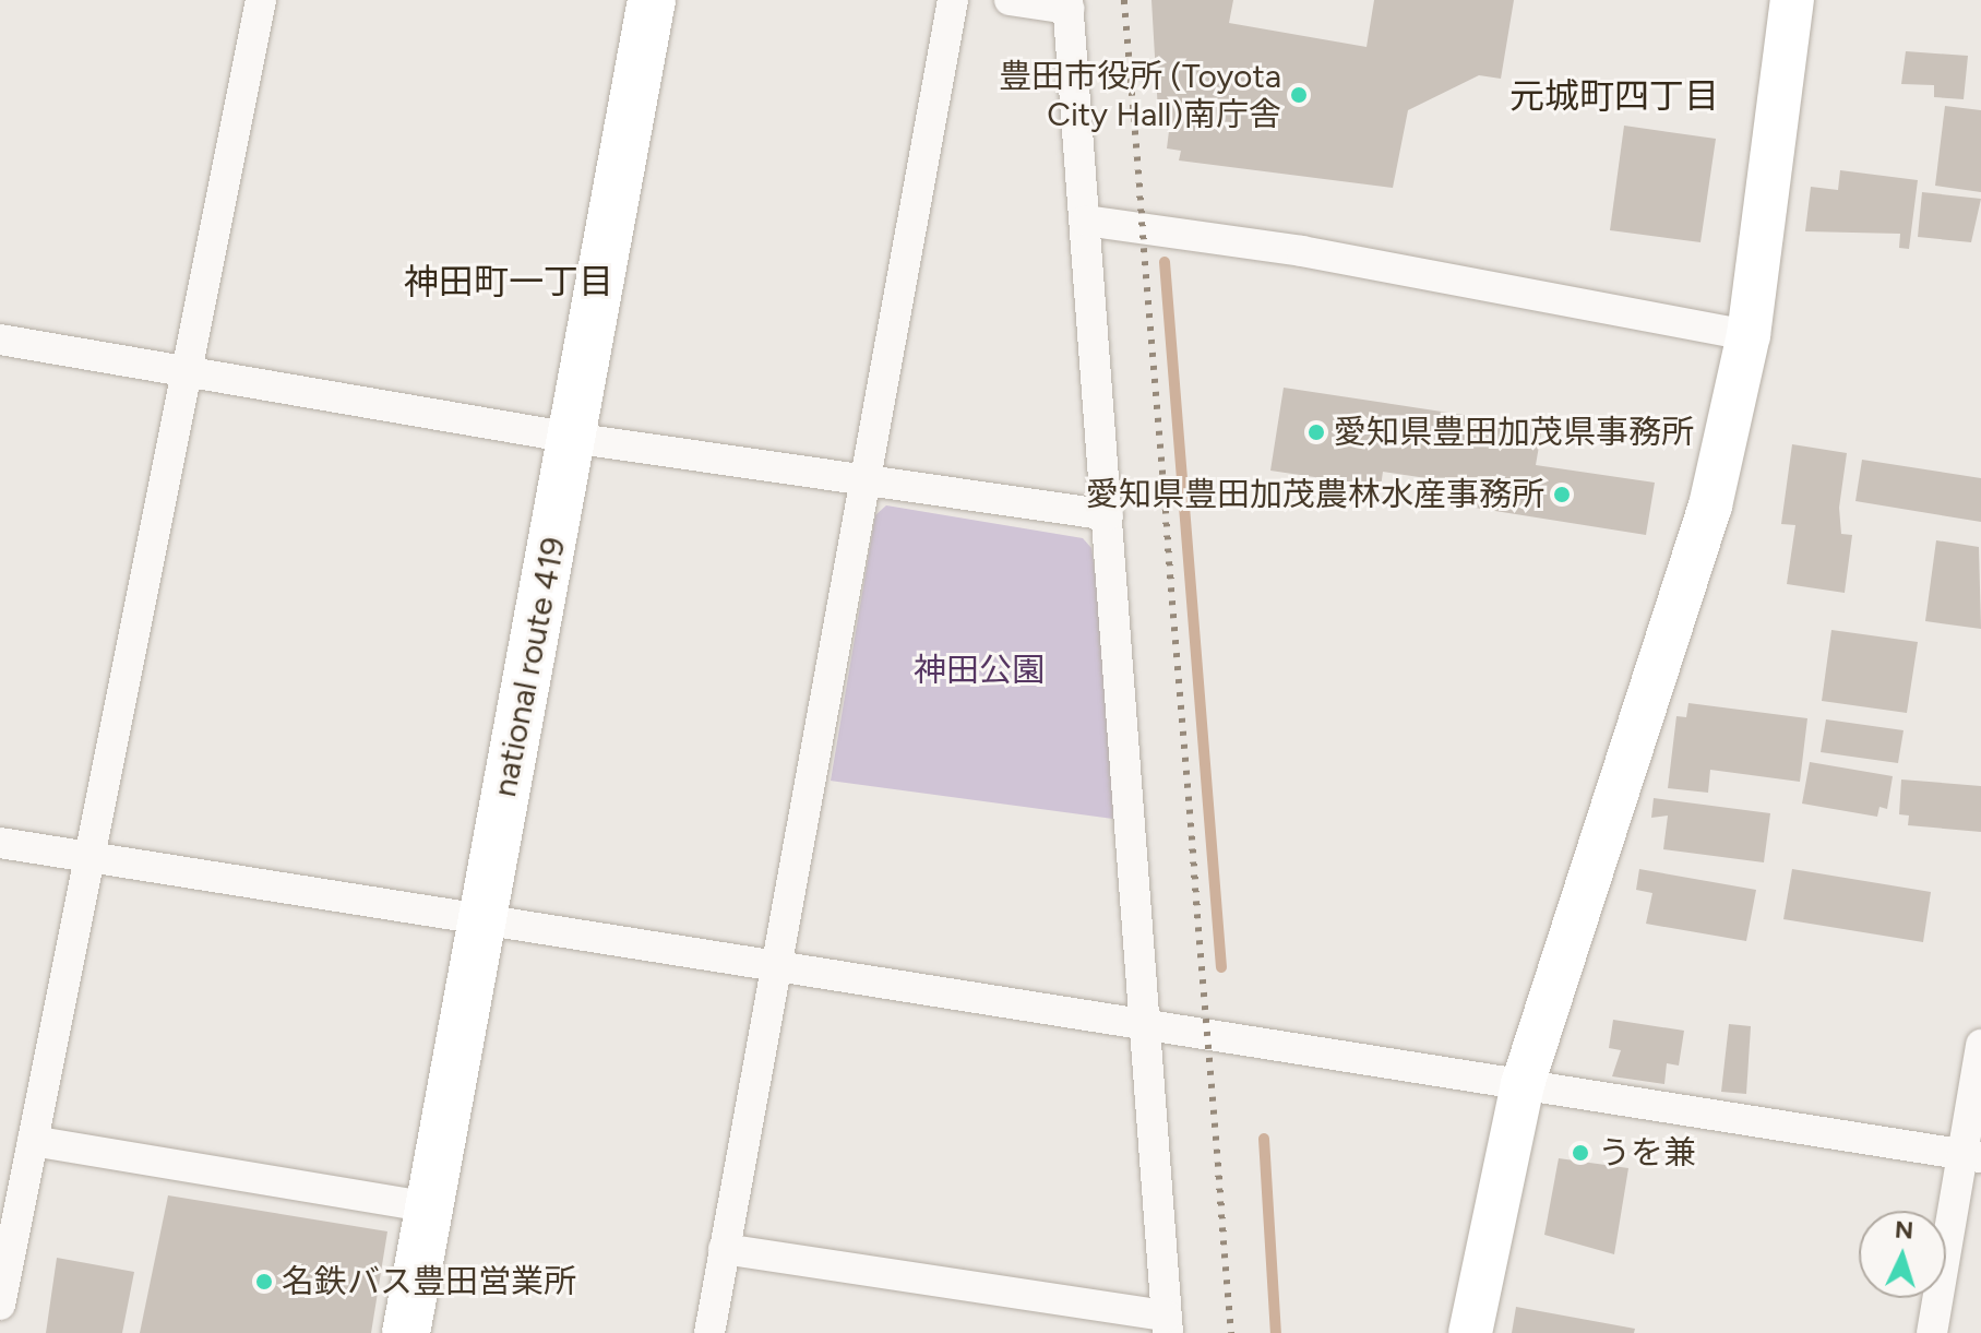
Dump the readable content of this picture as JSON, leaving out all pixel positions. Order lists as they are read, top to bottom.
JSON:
{
  "streets": {
    "highway": ["national route 419"]
  },
  "districts": ["元城町四丁目", "神田町一丁目"],
  "parks": ["神田公園"],
  "places": [
    "豊田市役所 (Toyota City Hall)南庁舎",
    "愛知県豊田加茂県事務所",
    "愛知県豊田加茂農林水産事務所",
    "うを兼",
    "名鉄バス豊田営業所"
  ],
  "north": "top"
}
